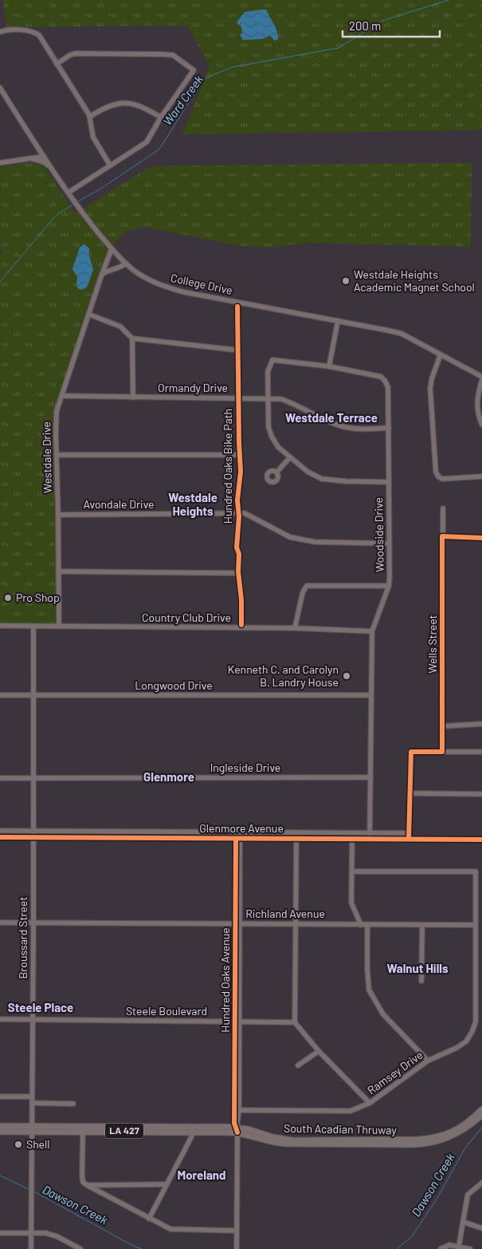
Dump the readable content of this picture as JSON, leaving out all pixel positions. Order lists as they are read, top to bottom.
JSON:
{
  "streets": {
    "main road": ["South Acadian Thruway", "LA 427"],
    "street": [
      "College Drive",
      "Ormandy Drive",
      "Westdale Drive",
      "Avondale Drive",
      "Woodside Drive",
      "Country Club Drive",
      "Wells Street",
      "Longwood Drive",
      "Ingleside Drive",
      "Glenmore Avenue",
      "Richland Avenue",
      "Broussard Street",
      "Hundred Oaks Avenue",
      "Steele Boulevard",
      "Ramsey Drive"
    ],
    "cycle path": ["Hundred Oaks Bike Path"]
  },
  "crossings": [
    ["College Drive", "Westdale Drive"],
    ["Ormandy Drive", "Westdale Drive"],
    ["Ormandy Drive", "Woodside Drive"],
    ["Westdale Drive", "Avondale Drive"],
    ["Westdale Drive", "Country Club Drive"],
    ["Avondale Drive", "Woodside Drive"],
    ["Woodside Drive", "Country Club Drive"],
    ["Woodside Drive", "Longwood Drive"],
    ["Woodside Drive", "Ingleside Drive"],
    ["Woodside Drive", "Glenmore Avenue"],
    ["Country Club Drive", "Broussard Street"],
    ["Longwood Drive", "Broussard Street"],
    ["Ingleside Drive", "Broussard Street"],
    ["Glenmore Avenue", "Broussard Street"],
    ["Glenmore Avenue", "Hundred Oaks Avenue"],
    ["Richland Avenue", "Broussard Street"],
    ["Richland Avenue", "Hundred Oaks Avenue"],
    ["Richland Avenue", "Ramsey Drive"],
    ["Broussard Street", "Steele Boulevard"],
    ["Broussard Street", "South Acadian Thruway"],
    ["Hundred Oaks Avenue", "Steele Boulevard"],
    ["Hundred Oaks Avenue", "Ramsey Drive"],
    ["Hundred Oaks Avenue", "South Acadian Thruway"]
  ],
  "districts": [
    "Westdale Terrace",
    "Westdale Heights",
    "Glenmore",
    "Walnut Hills",
    "Steele Place",
    "Moreland"
  ],
  "water": ["Ward Creek", "Dawson Creek"],
  "places": [
    "Westdale Heights Academic Magnet School",
    "Pro Shop",
    "Kenneth C. and Carolyn B. Landry House",
    "Shell"
  ],
  "scale_bar": "200 m"
}
